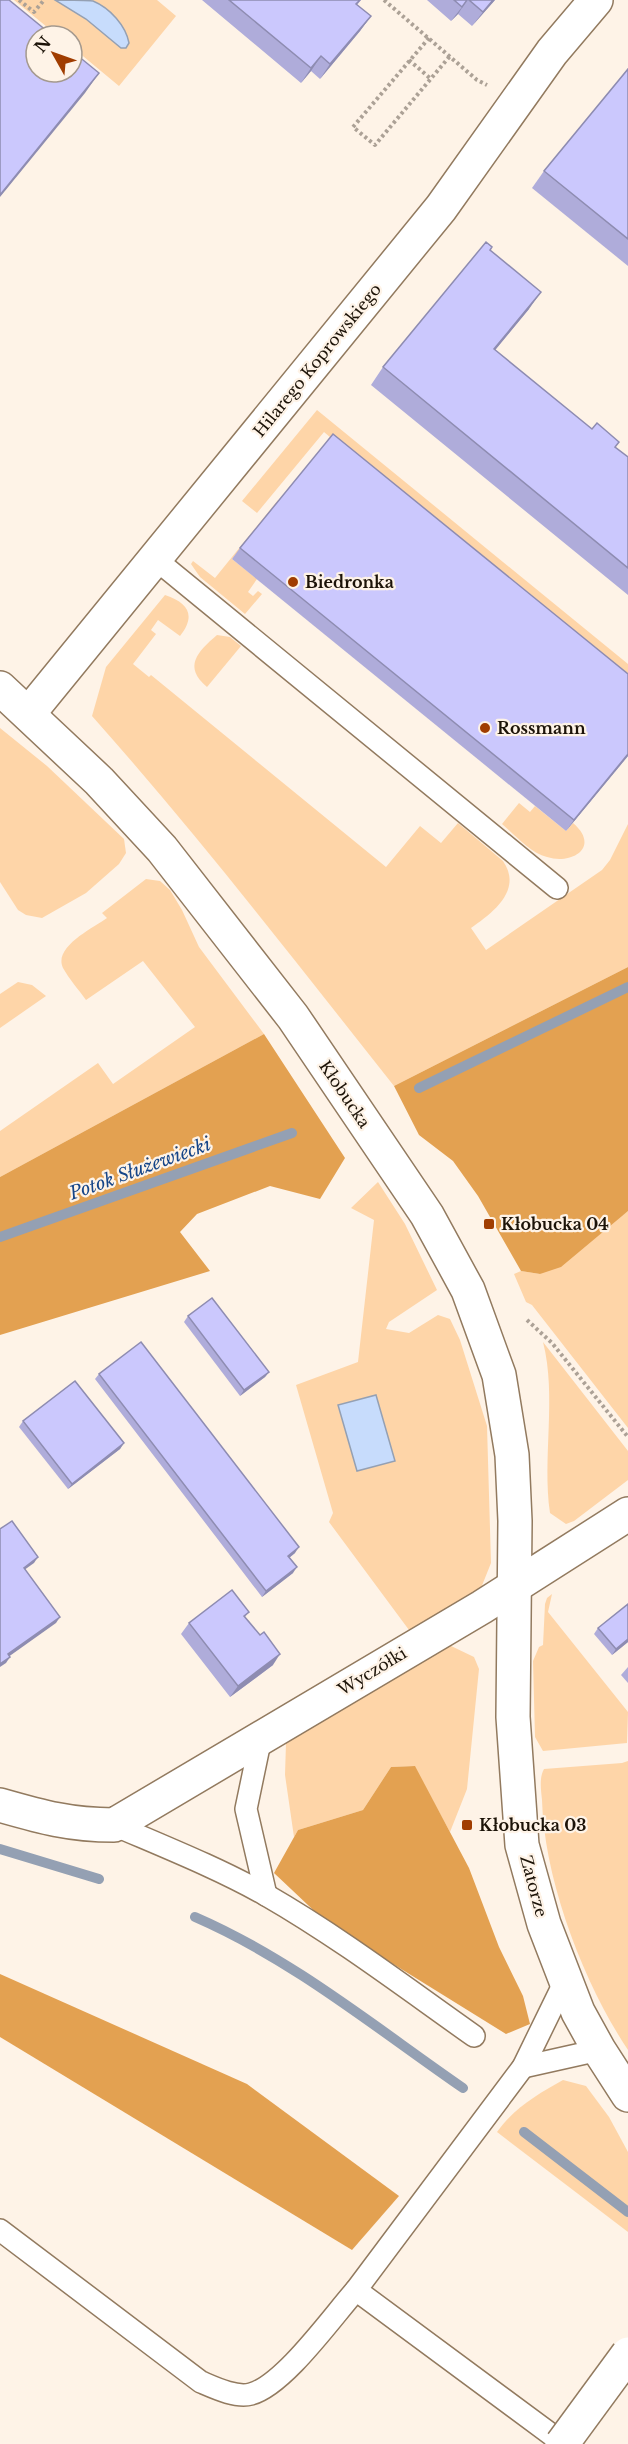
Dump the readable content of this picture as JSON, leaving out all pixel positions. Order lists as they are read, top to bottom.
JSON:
{
  "streets": {
    "street": [
      "Hilarego Koprowskiego",
      "Kłobucka",
      "Wyczółki",
      "Zatorze"
    ]
  },
  "crossings": [
    ["Hilarego Koprowskiego", "Kłobucka"],
    ["Kłobucka", "Wyczółki"],
    ["Kłobucka", "Zatorze"],
    ["Wyczółki", "Zatorze"]
  ],
  "water": ["Potok Służewiecki"],
  "places": {
    "other": ["Biedronka", "Rossmann"],
    "transit": ["Kłobucka 04", "Kłobucka 03"]
  },
  "north": "top left"
}
